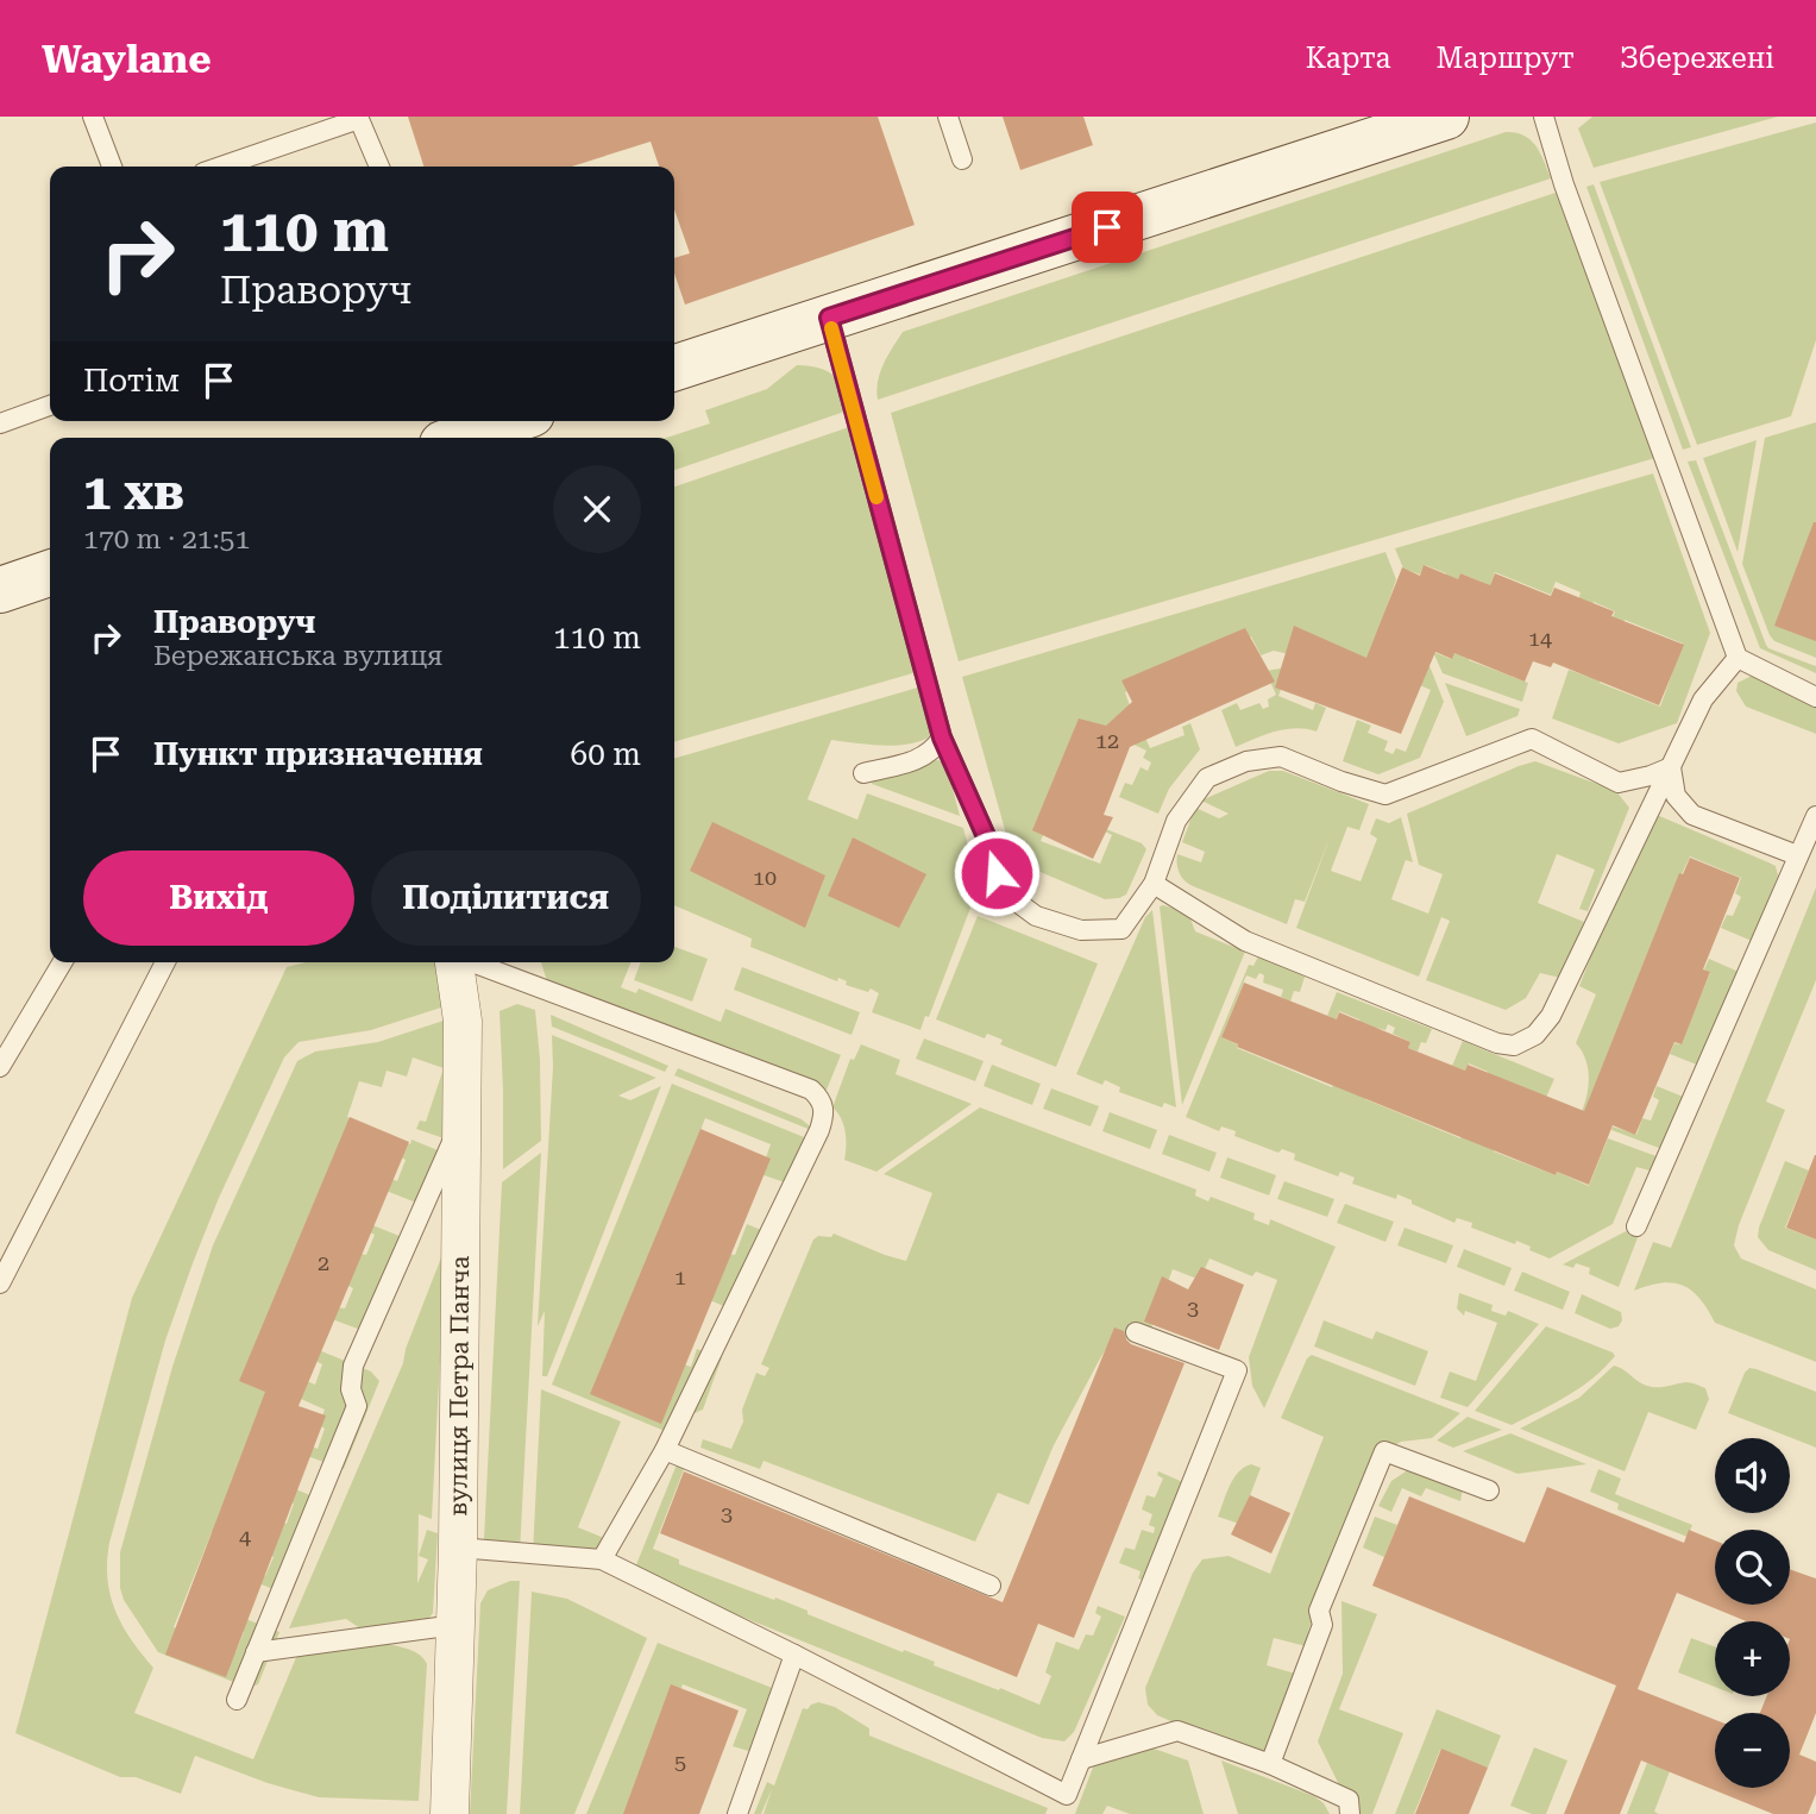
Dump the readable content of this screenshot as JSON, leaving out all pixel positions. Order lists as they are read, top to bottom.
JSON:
{
  "streets": {
    "street": ["вулиця Петра Панча"]
  },
  "house_numbers": [
    "14",
    "12",
    "10",
    "2",
    "1",
    "3",
    "3",
    "4",
    "5"
  ],
  "page": {
    "header": "Waylane",
    "nav": ["Карта", "Маршрут", "Збережені"],
    "turn": ["110 m", "Праворуч"],
    "then": "Потім",
    "heading": ["1 хв", "170 m · 21:51"],
    "list": [
      {
        "name": "Праворуч",
        "note": "Бережанська вулиця",
        "value": "110 m"
      },
      {
        "name": "Пункт призначення",
        "value": "60 m"
      }
    ],
    "buttons": ["Вихід", "Поділитися"],
    "map_buttons": ["+", "−"]
  }
}
